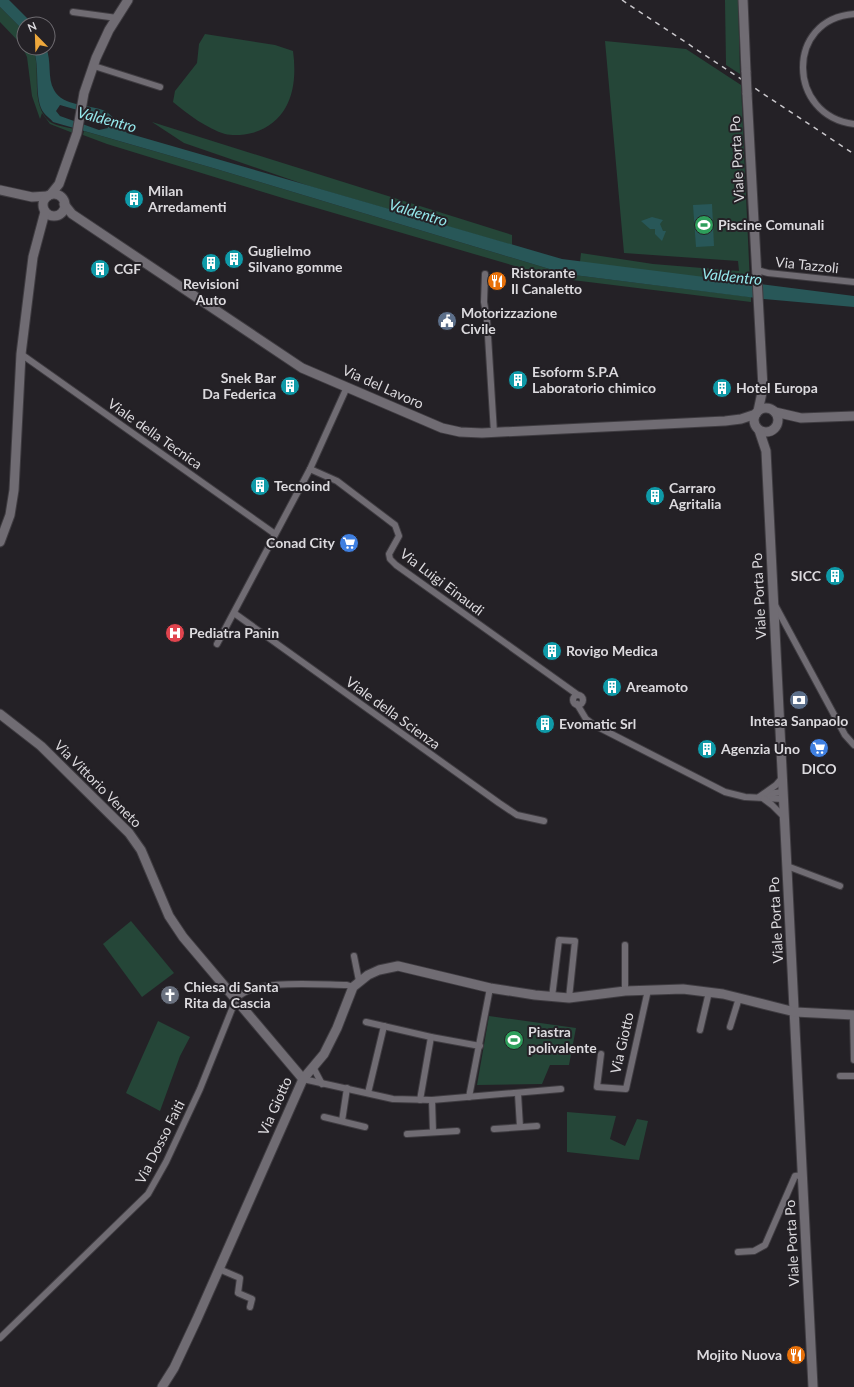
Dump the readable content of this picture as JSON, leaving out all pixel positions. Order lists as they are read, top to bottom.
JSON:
{
  "streets": {
    "main road": [
      "Viale Porta Po",
      "Via del Lavoro",
      "Via Vittorio Veneto",
      "Via Giotto"
    ],
    "street": [
      "Via Tazzoli",
      "Viale della Tecnica",
      "Via Luigi Einaudi",
      "Viale della Scienza",
      "Via Dosso Faiti"
    ]
  },
  "crossings": [
    ["Viale Porta Po", "Via Tazzoli"],
    ["Viale Porta Po", "Via Giotto"],
    ["Via Vittorio Veneto", "Via Giotto"],
    ["Via Vittorio Veneto", "Via Dosso Faiti"]
  ],
  "water": ["Valdentro"],
  "places": {
    "building": [
      "Milan Arredamenti",
      "Guglielmo Silvano gomme",
      "Revisioni Auto",
      "CGF",
      "Esoform S.P.A Laboratorio chimico",
      "Snek Bar Da Federica",
      "Hotel Europa",
      "Tecnoind",
      "Carraro Agritalia",
      "SICC",
      "Rovigo Medica",
      "Areamoto",
      "Evomatic Srl",
      "Agenzia Uno"
    ],
    "sports": ["Piscine Comunali", "Piastra polivalente"],
    "restaurant": ["Ristorante Il Canaletto", "Mojito Nuova"],
    "public building": ["Motorizzazione Civile"],
    "supermarket": ["Conad City", "DICO"],
    "hospital": ["Pediatra Panin"],
    "bank": ["Intesa Sanpaolo"],
    "church": ["Chiesa di Santa Rita da Cascia"]
  },
  "north": "top left"
}
